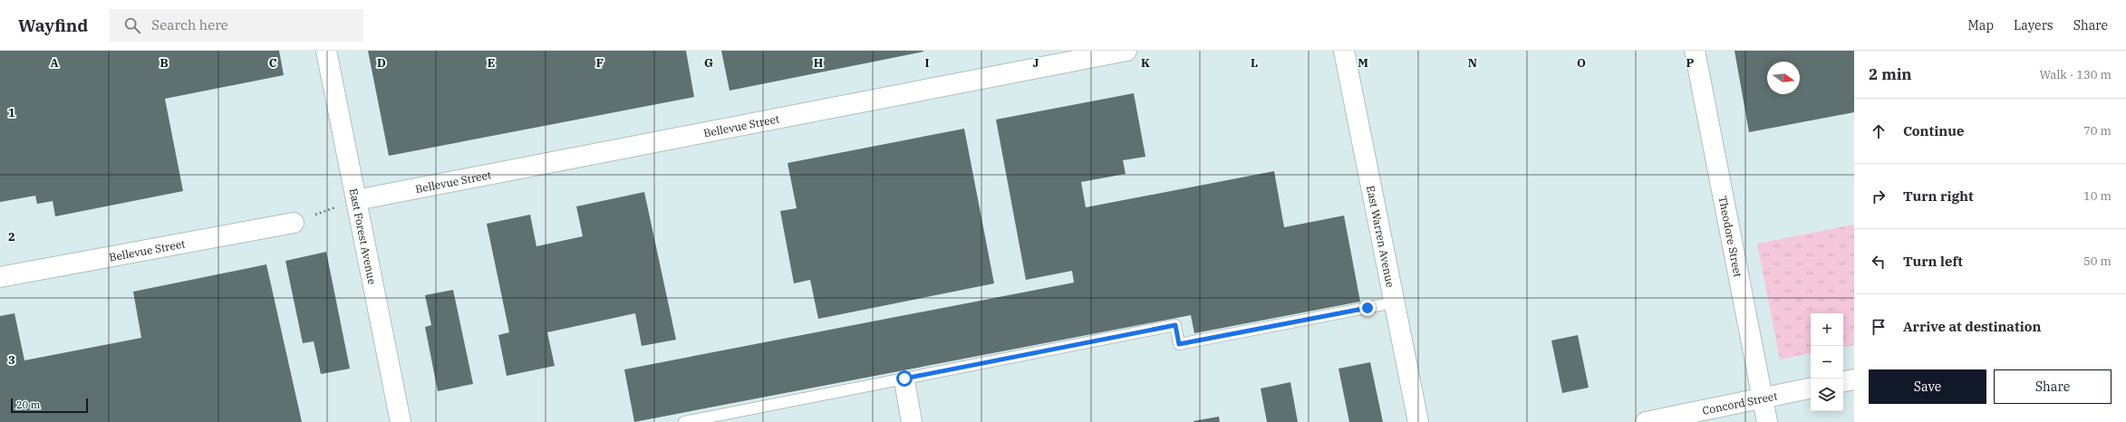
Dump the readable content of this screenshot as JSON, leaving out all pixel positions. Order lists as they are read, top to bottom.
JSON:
{
  "streets": {
    "street": [
      "Bellevue Street",
      "East Forest Avenue",
      "East Warren Avenue",
      "Theodore Street",
      "Concord Street"
    ]
  },
  "crossings": [
    ["Bellevue Street", "East Forest Avenue"],
    ["Theodore Street", "Concord Street"]
  ],
  "scale_bar": "20 m",
  "north": "right",
  "page": {
    "header": "Wayfind",
    "search": "Search here",
    "nav": ["Map", "Layers", "Share"],
    "heading": ["2 min", "Walk · 130 m"],
    "list": [
      ["Continue", "70 m"],
      ["Turn right", "10 m"],
      ["Turn left", "50 m"],
      "Arrive at destination"
    ],
    "map_buttons": ["+", "−"],
    "buttons": ["Save", "Share"],
    "scale": "20 m"
  },
  "grid": {
    "columns": [
      "A",
      "B",
      "C",
      "D",
      "E",
      "F",
      "G",
      "H",
      "I",
      "J",
      "K",
      "L",
      "M",
      "N",
      "O",
      "P"
    ],
    "rows": ["1", "2", "3"]
  }
}
